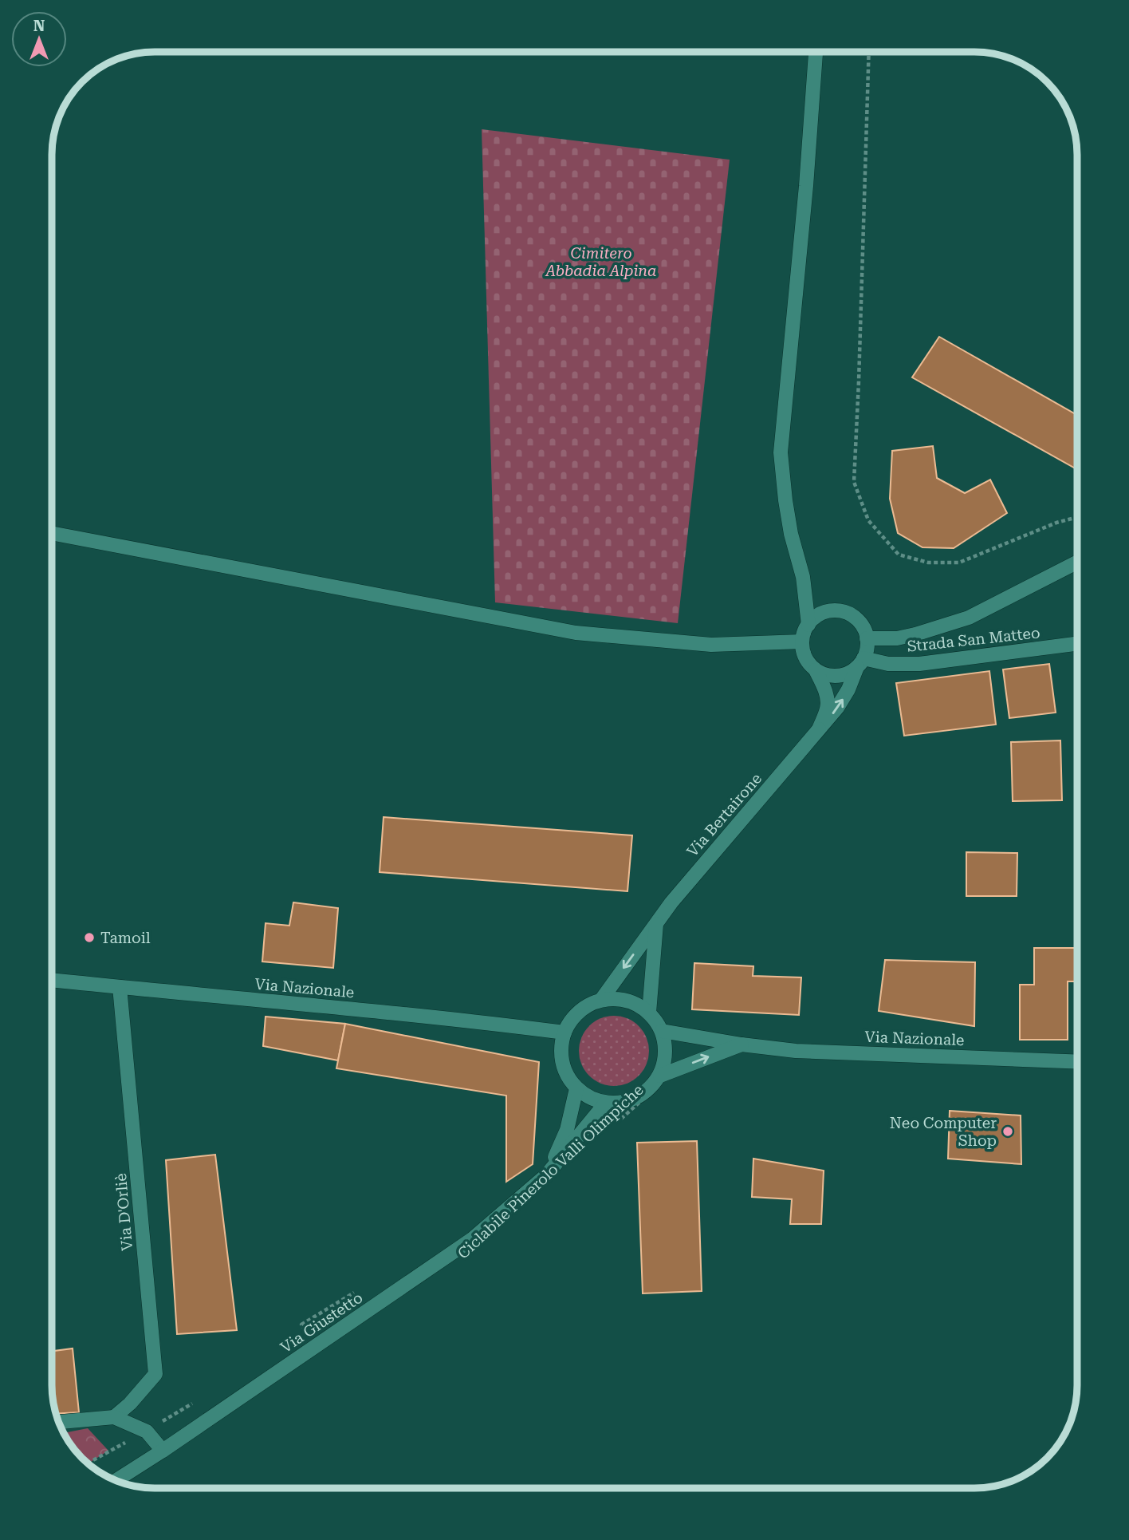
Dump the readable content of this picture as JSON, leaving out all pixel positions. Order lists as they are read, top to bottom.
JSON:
{
  "streets": {
    "street": [
      "Strada San Matteo",
      "Via Bertairone",
      "Via Nazionale",
      "Via D'Orliè",
      "Via Giustetto"
    ],
    "path": ["Ciclabile Pinerolo Valli Olimpiche"]
  },
  "crossings": [
    ["Strada San Matteo", "Via Bertairone"],
    ["Via Bertairone", "Via Nazionale"],
    ["Via Bertairone", "Ciclabile Pinerolo Valli Olimpiche"],
    ["Via Bertairone", "Via Giustetto"],
    ["Via Nazionale", "Ciclabile Pinerolo Valli Olimpiche"],
    ["Via Nazionale", "Via D'Orliè"],
    ["Via Nazionale", "Via Giustetto"],
    ["Ciclabile Pinerolo Valli Olimpiche", "Via Giustetto"]
  ],
  "parks": ["Cimitero Abbadia Alpina"],
  "places": ["Tamoil", "Neo Computer Shop"],
  "north": "top"
}
